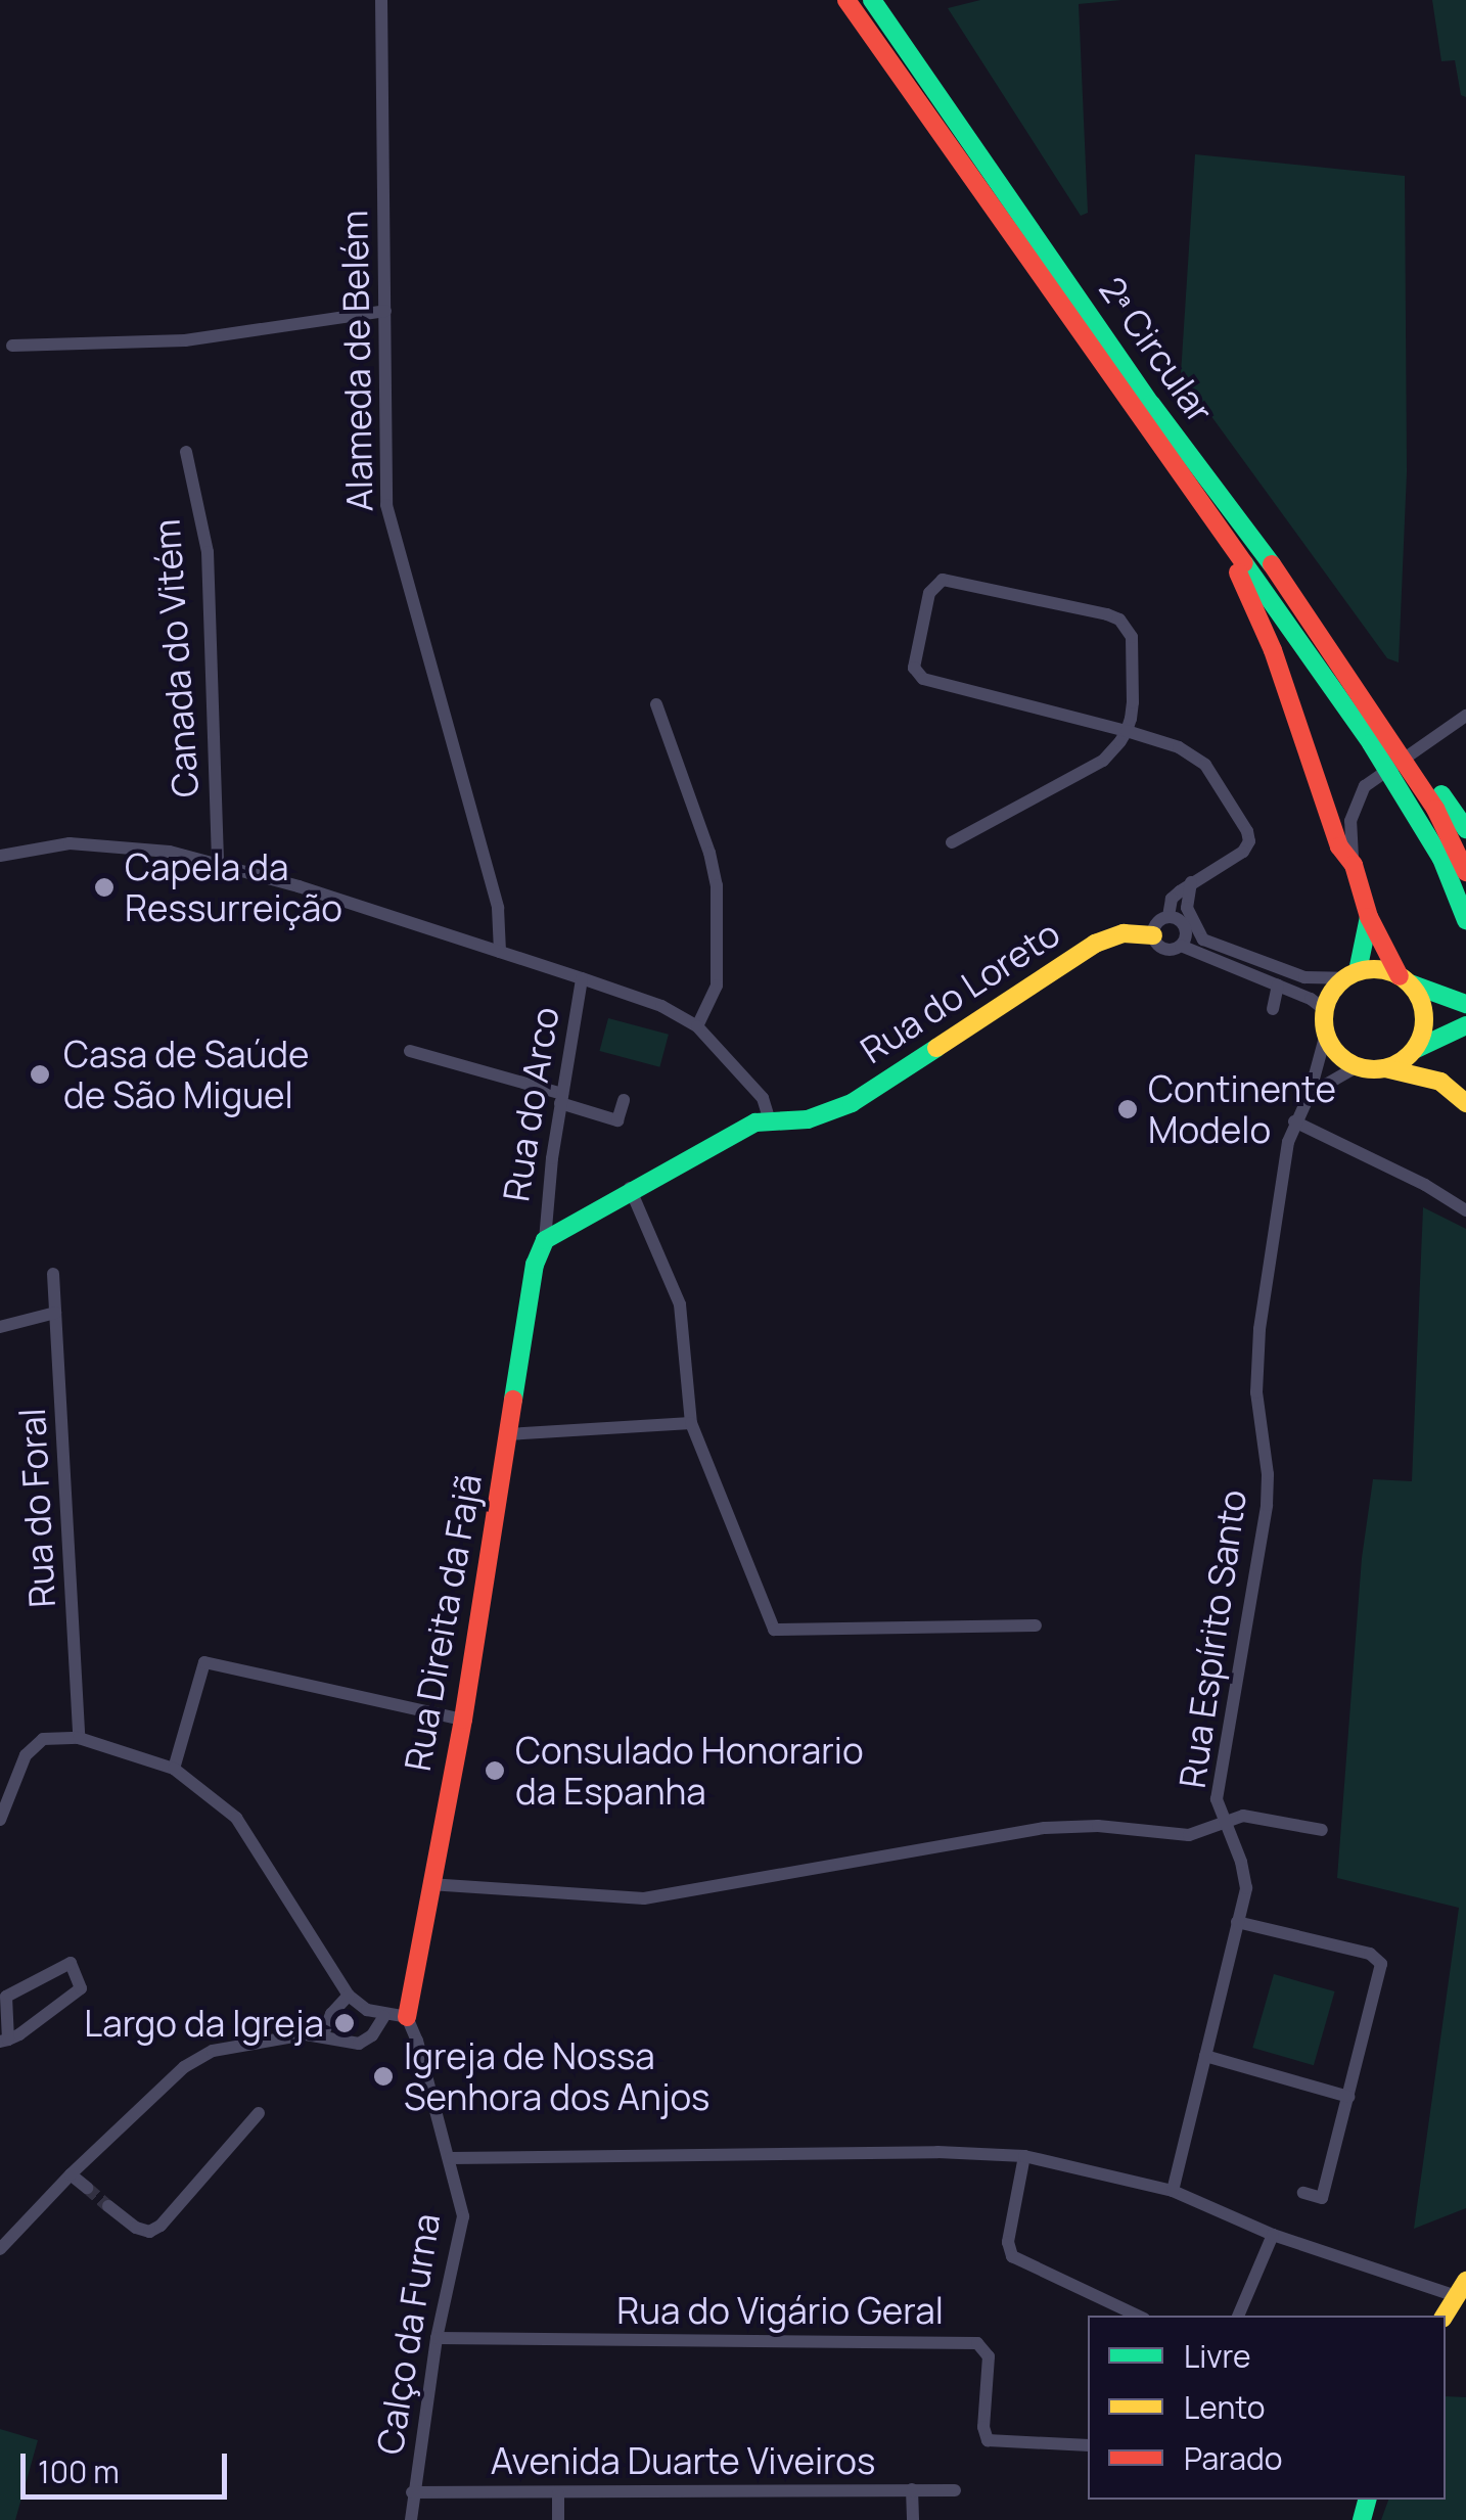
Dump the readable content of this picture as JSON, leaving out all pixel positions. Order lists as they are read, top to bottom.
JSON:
{
  "streets": {
    "main road": ["2ª Circular", "Rua do Loreto", "Rua Direita da Fajã"],
    "street": [
      "Alameda de Belém",
      "Canada do Vitém",
      "Rua do Arco",
      "Rua do Foral",
      "Rua Espírito Santo",
      "Rua do Vigário Geral",
      "Calço da Furna",
      "Avenida Duarte Viveiros"
    ]
  },
  "crossings": [
    ["Rua do Arco", "Rua Direita da Fajã"],
    ["Rua Direita da Fajã", "Rua Espírito Santo"],
    ["Rua Direita da Fajã", "Calço da Furna"],
    ["Rua do Vigário Geral", "Calço da Furna"],
    ["Calço da Furna", "Avenida Duarte Viveiros"]
  ],
  "places": [
    "Capela da Ressurreição",
    "Casa de Saúde de São Miguel",
    "Continente Modelo",
    "Consulado Honorario da Espanha",
    "Largo da Igreja",
    "Igreja de Nossa Senhora dos Anjos"
  ],
  "legend": ["Livre", "Lento", "Parado"],
  "scale_bar": "100 m"
}
